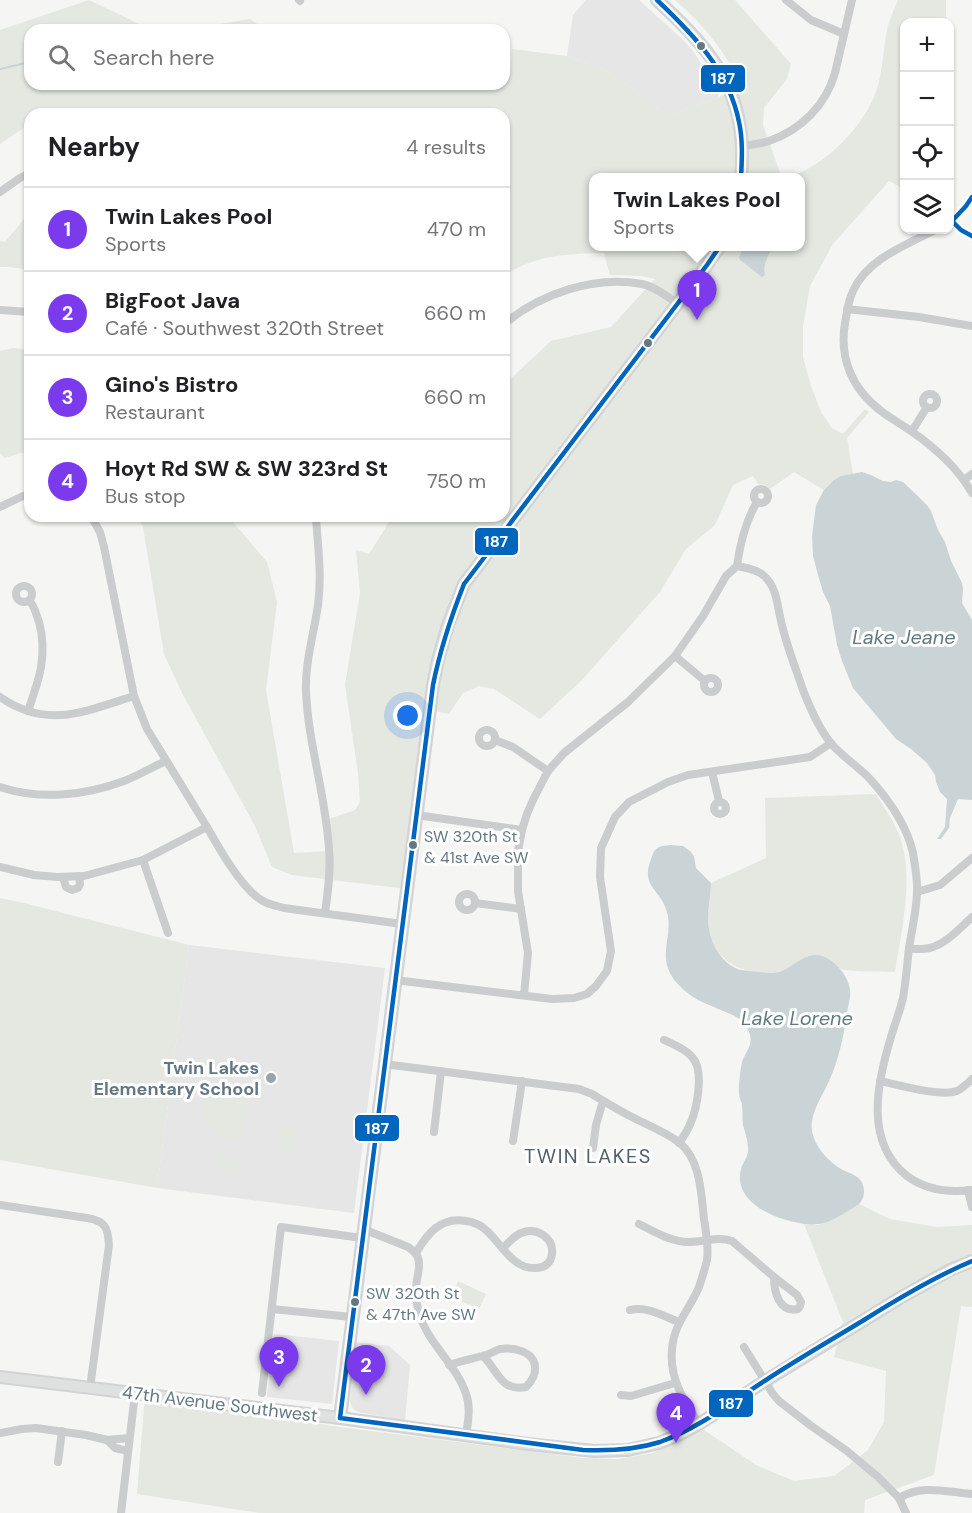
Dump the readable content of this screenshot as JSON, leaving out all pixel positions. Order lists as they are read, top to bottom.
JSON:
{
  "streets": {
    "main road": ["47th Avenue Southwest"]
  },
  "districts": ["TWIN LAKES"],
  "water": ["Lake Jeane", "Lake Lorene"],
  "places": ["SW 320th St & 41st Ave SW", "Twin Lakes Elementary School", "SW 320th St & 47th Ave SW"],
  "lines": ["transit line 187"],
  "page": {
    "map_buttons": ["+", "−"],
    "search": "Search here",
    "heading": ["Nearby", "4 results"],
    "popup": ["Twin Lakes Pool", "Sports"],
    "list": [
      {
        "mark": "1",
        "name": "Twin Lakes Pool",
        "note": "Sports",
        "value": "470 m"
      },
      {
        "mark": "2",
        "name": "BigFoot Java",
        "note": "Café · Southwest 320th Street",
        "value": "660 m"
      },
      {
        "mark": "3",
        "name": "Gino's Bistro",
        "note": "Restaurant",
        "value": "660 m"
      },
      {
        "mark": "4",
        "name": "Hoyt Rd SW & SW 323rd St",
        "note": "Bus stop",
        "value": "750 m"
      }
    ],
    "pins": [
      "1",
      "3",
      "2",
      "4"
    ]
  }
}
